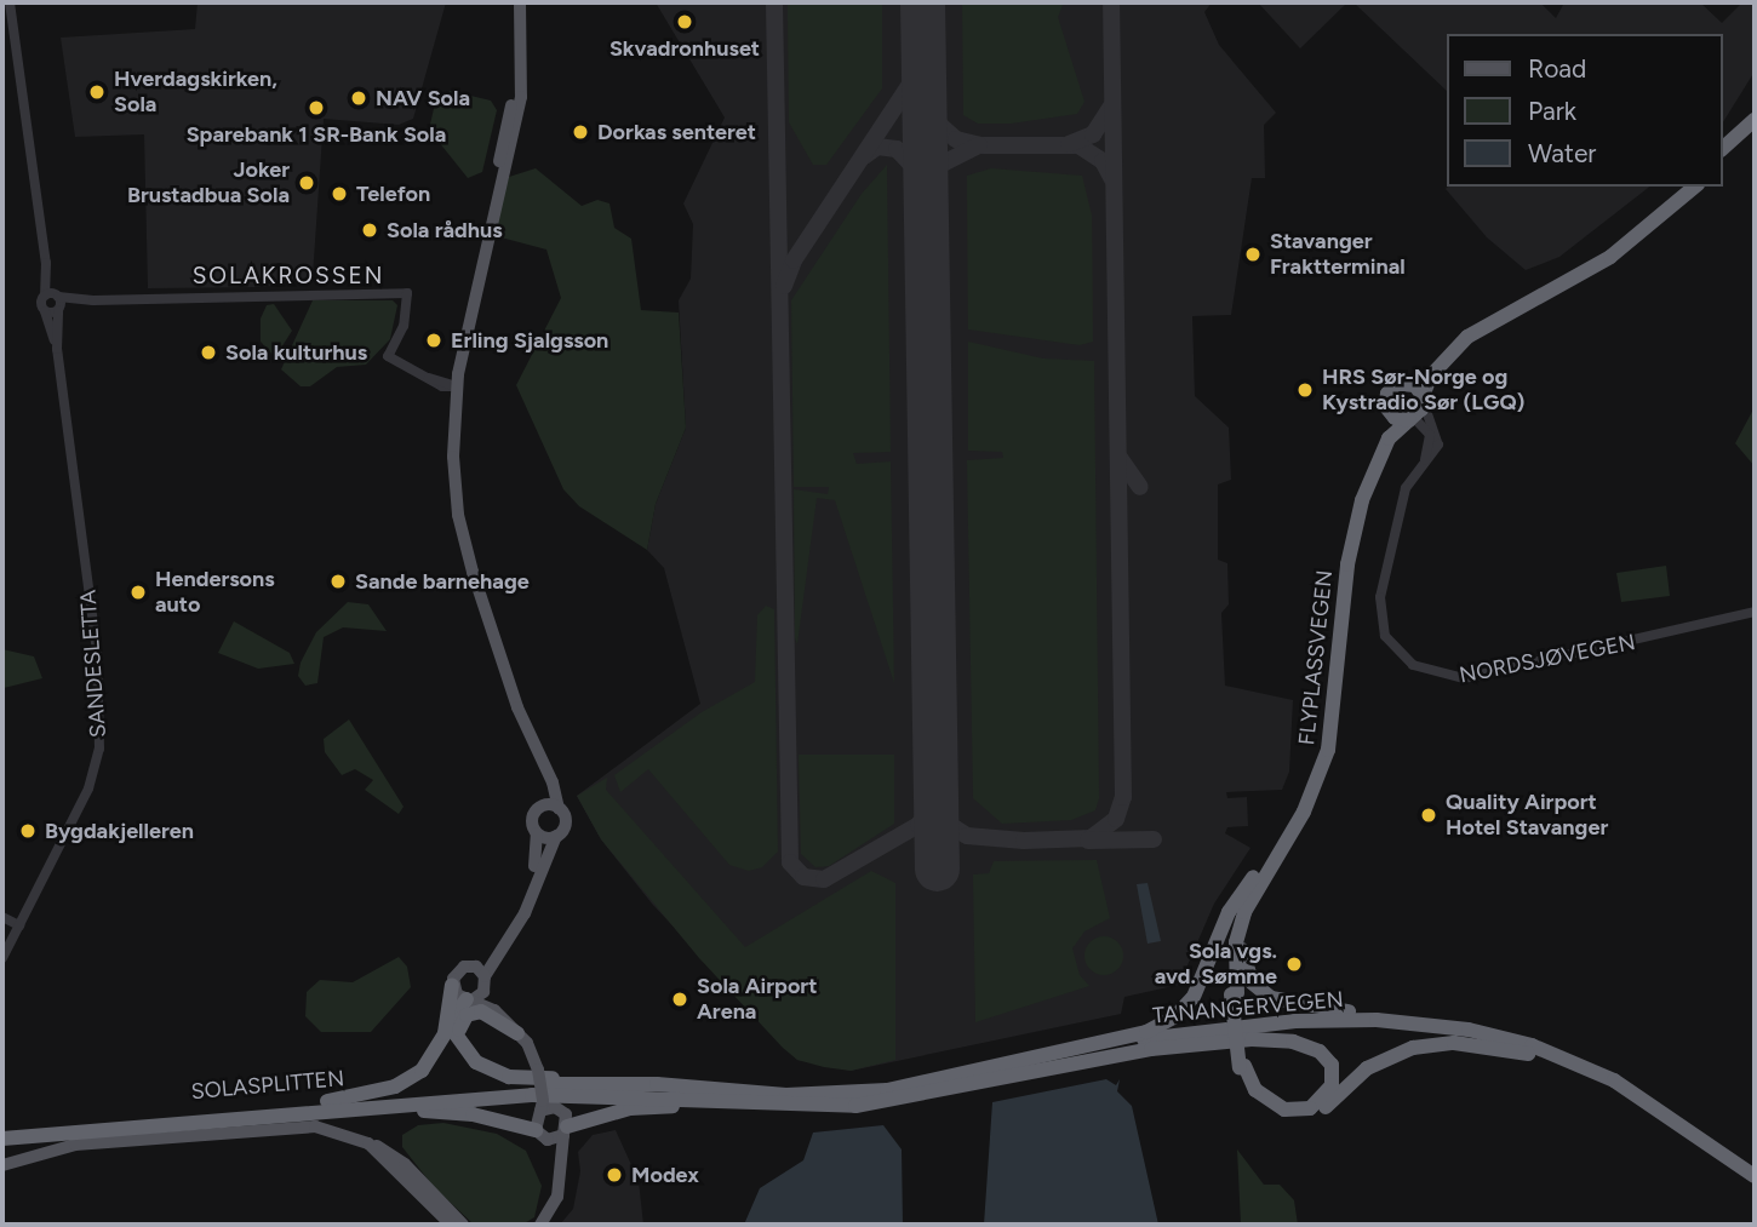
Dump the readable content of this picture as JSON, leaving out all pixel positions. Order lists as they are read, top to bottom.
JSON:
{
  "streets": {
    "highway": ["FLYPLASSVEGEN", "TANANGERVEGEN", "SOLASPLITTEN"],
    "street": ["NORDSJØVEGEN", "SANDESLETTA"]
  },
  "crossings": [
    ["FLYPLASSVEGEN", "NORDSJØVEGEN"]
  ],
  "districts": ["SOLAKROSSEN"],
  "places": [
    "Skvadronhuset",
    "Hverdagskirken, Sola",
    "NAV Sola",
    "Sparebank 1 SR-Bank Sola",
    "Dorkas senteret",
    "Joker Brustadbua Sola",
    "Telefon",
    "Sola rådhus",
    "Stavanger Fraktterminal",
    "Erling Sjalgsson",
    "Sola kulturhus",
    "HRS Sør-Norge og Kystradio Sør (LGQ)",
    "Sande barnehage",
    "Hendersons auto",
    "Quality Airport Hotel Stavanger",
    "Bygdakjelleren",
    "Sola vgs. avd. Sømme",
    "Sola Airport Arena",
    "Modex"
  ],
  "legend": ["Road", "Park", "Water"]
}
